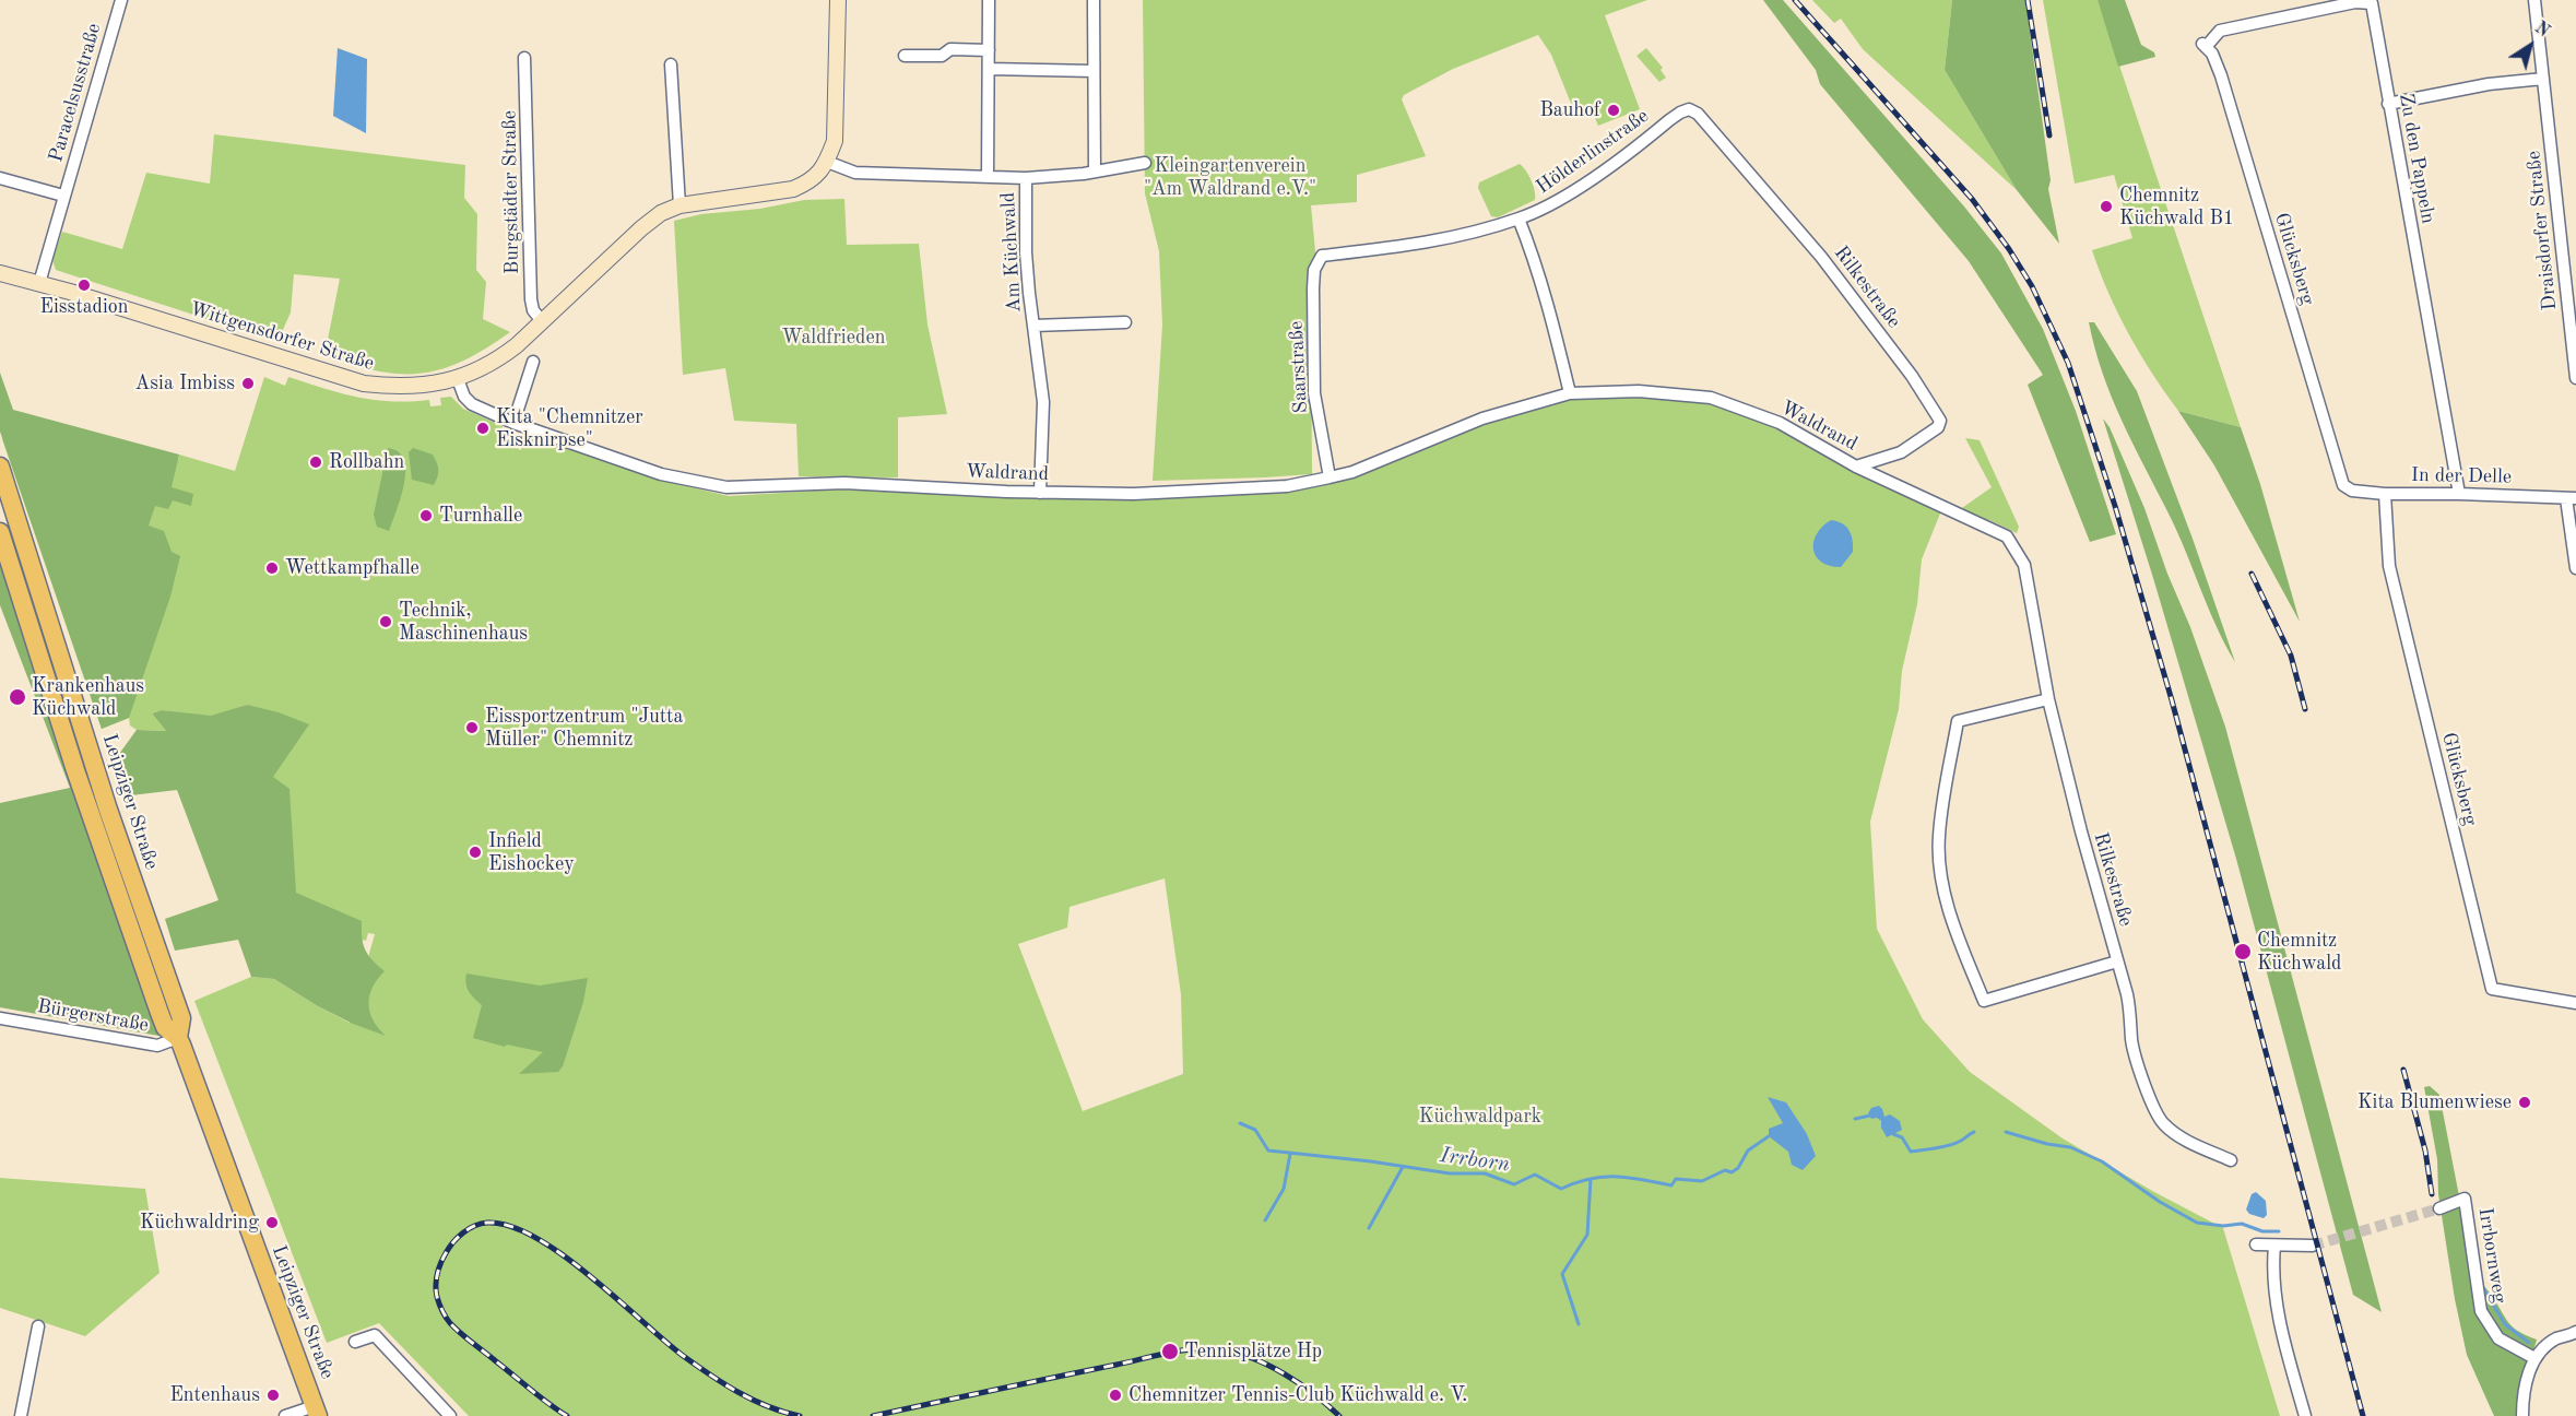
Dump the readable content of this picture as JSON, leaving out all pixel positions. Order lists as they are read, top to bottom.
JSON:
{
  "streets": {
    "main road": ["Leipziger Straße"],
    "street": [
      "Paracelsusstraße",
      "Hölderlinstraße",
      "Zu den Pappeln",
      "Burgstädter Straße",
      "Draisdorfer Straße",
      "Am Küchwald",
      "Glücksberg",
      "Rilkestraße",
      "Wittgensdorfer Straße",
      "Saarstraße",
      "Waldrand",
      "In der Delle",
      "Bürgerstraße",
      "Irrbornweg"
    ]
  },
  "crossings": [
    ["Paracelsusstraße", "Wittgensdorfer Straße"],
    ["Hölderlinstraße", "Rilkestraße"],
    ["Hölderlinstraße", "Saarstraße"],
    ["Zu den Pappeln", "Glücksberg"],
    ["Zu den Pappeln", "In der Delle"],
    ["Burgstädter Straße", "Wittgensdorfer Straße"],
    ["Am Küchwald", "Wittgensdorfer Straße"],
    ["Am Küchwald", "Waldrand"],
    ["Glücksberg", "In der Delle"],
    ["Rilkestraße", "Waldrand"],
    ["Wittgensdorfer Straße", "Waldrand"],
    ["Saarstraße", "Waldrand"],
    ["Leipziger Straße", "Bürgerstraße"]
  ],
  "water": ["Irrborn"],
  "parks": ["Kleingartenverein \"Am Waldrand e.V.\"", "Waldfrieden", "Küchwaldpark"],
  "places": [
    "Bauhof",
    "Chemnitz Küchwald B1",
    "Eisstadion",
    "Asia Imbiss",
    "Kita \"Chemnitzer Eisknirpse\"",
    "Rollbahn",
    "Turnhalle",
    "Wettkampfhalle",
    "Technik, Maschinenhaus",
    "Krankenhaus Küchwald",
    "Eissportzentrum \"Jutta Müller\" Chemnitz",
    "Infield Eishockey",
    "Chemnitz Küchwald",
    "Kita Blumenwiese",
    "Küchwaldring",
    "Tennisplätze Hp",
    "Entenhaus",
    "Chemnitzer Tennis-Club Küchwald e. V."
  ],
  "north": "top right"
}
